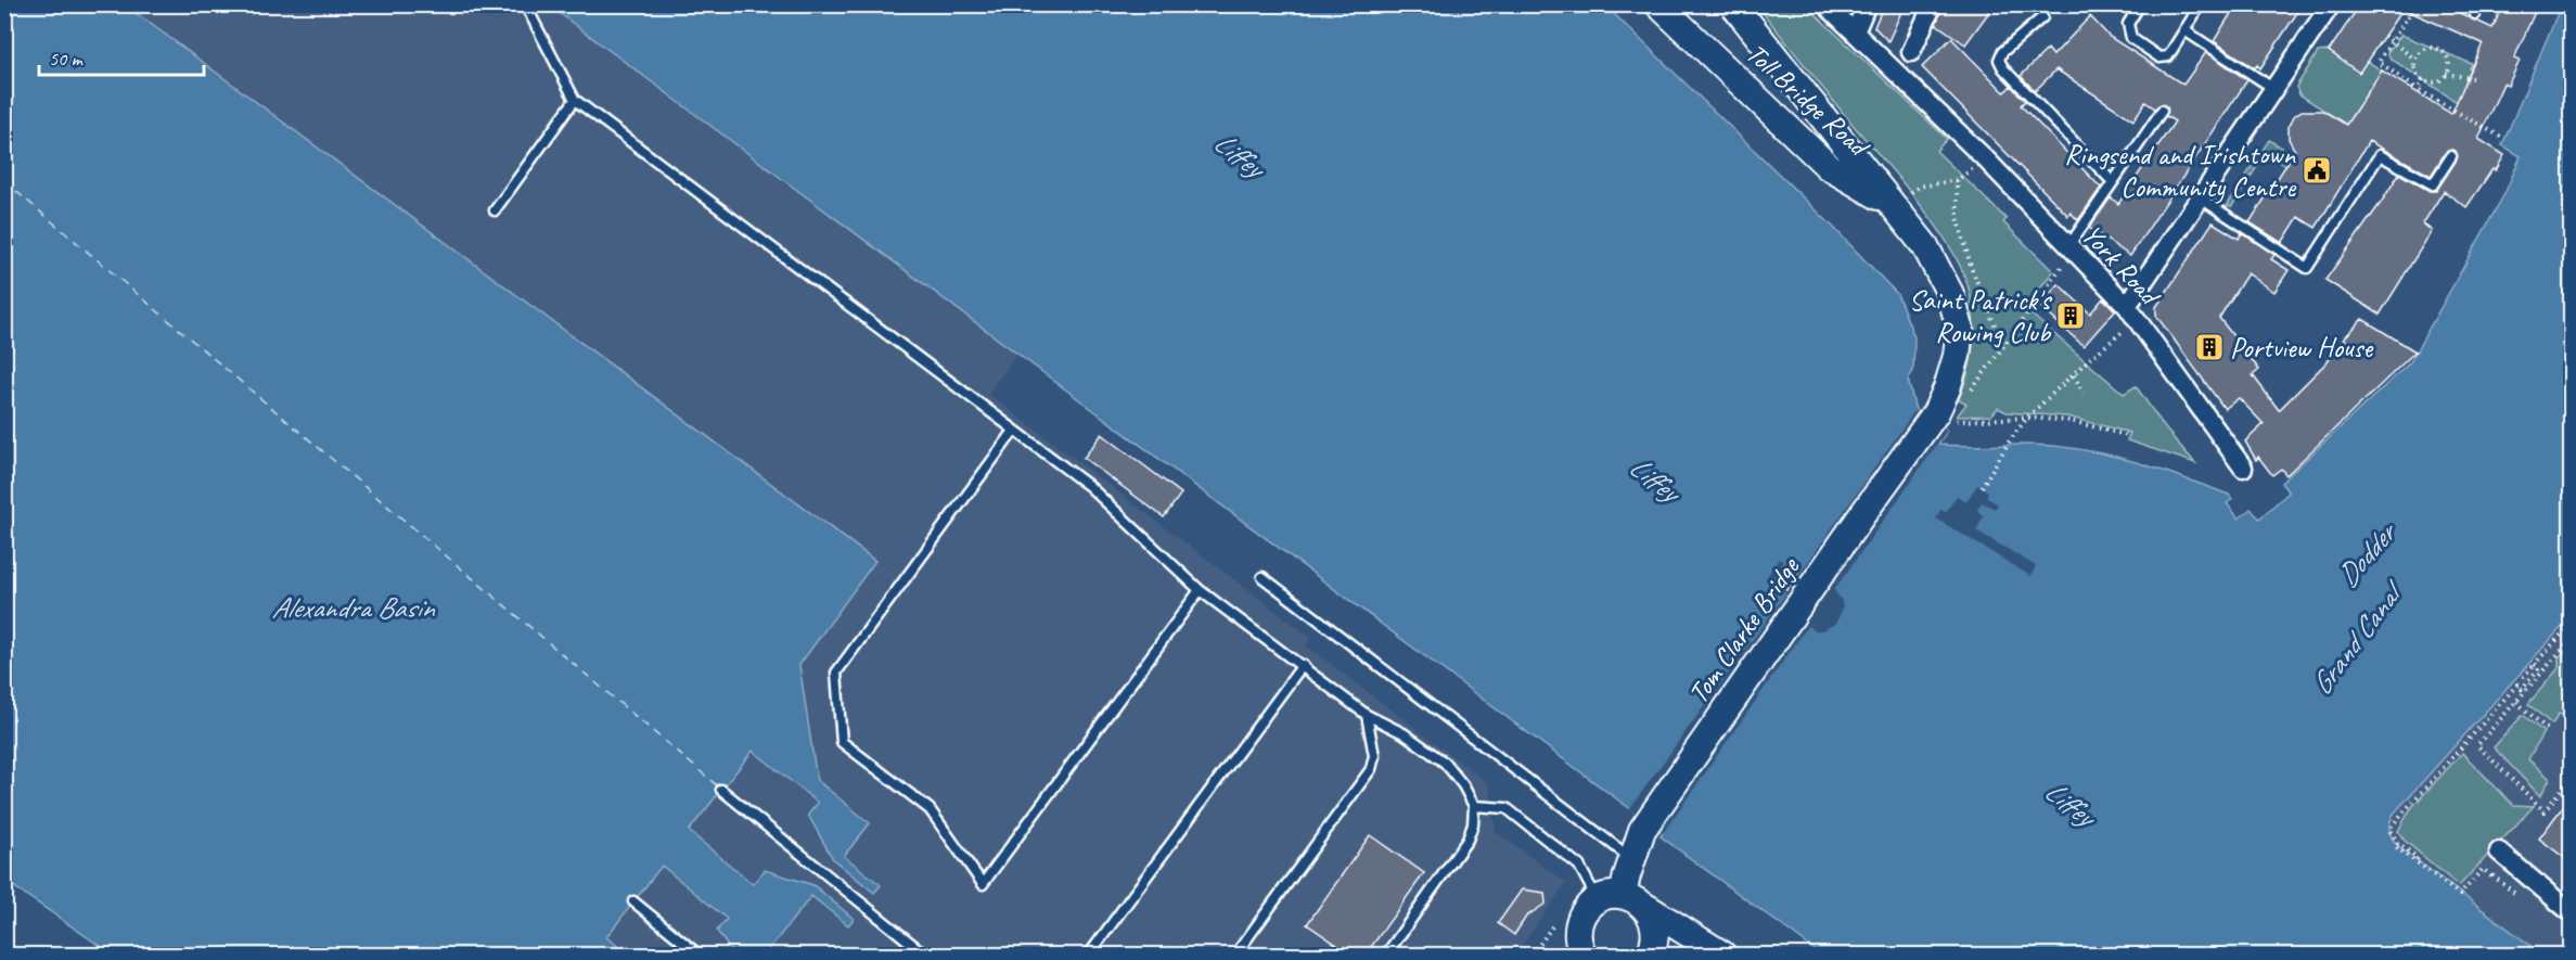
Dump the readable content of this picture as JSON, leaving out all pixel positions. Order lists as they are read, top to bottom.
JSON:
{
  "streets": {
    "main road": ["Toll Bridge Road", "Tom Clarke Bridge"],
    "street": ["York Road"]
  },
  "crossings": [
    ["Toll Bridge Road", "Tom Clarke Bridge"]
  ],
  "water": [
    "Liffey",
    "Dodder",
    "Alexandra Basin",
    "Grand Canal"
  ],
  "places": {
    "public building": ["Ringsend and Irishtown Community Centre"],
    "building": ["Saint Patrick's Rowing Club", "Portview House"]
  },
  "scale_bar": "50 m"
}
